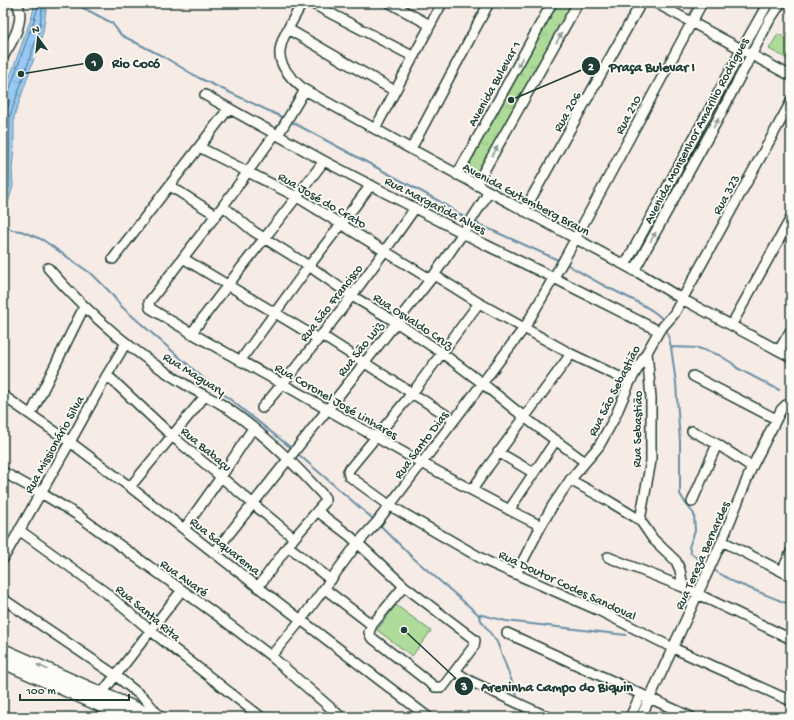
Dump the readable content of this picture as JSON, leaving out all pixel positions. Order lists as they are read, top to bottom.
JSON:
{
  "streets": {
    "street": [
      "Avenida Bulevar 1",
      "Rua 206",
      "Rua 210",
      "Avenida Monsenhor Amarilio Rodrigues",
      "Rua 323",
      "Avenida Gutemberg Braun",
      "Rua José do Crato",
      "Rua Margarida Alves",
      "Rua São Francisco",
      "Rua Osvaldo Cruz",
      "Rua São Luiz",
      "Rua Maguary",
      "Rua São Sebastião",
      "Rua Coronel José Linhares",
      "Rua Sebastião",
      "Rua Missionário Silva",
      "Rua Santo Dias",
      "Rua Babaçu",
      "Rua Saquarema",
      "Rua Tereza Bernardes",
      "Rua Avaré",
      "Rua Doutor Codes Sandoval",
      "Rua Santa Rita"
    ]
  },
  "crossings": [
    ["Avenida Bulevar 1", "Avenida Gutemberg Braun"],
    ["Rua 206", "Avenida Gutemberg Braun"],
    ["Rua 210", "Avenida Gutemberg Braun"],
    ["Rua 210", "Rua Santo Dias"],
    ["Avenida Monsenhor Amarilio Rodrigues", "Avenida Gutemberg Braun"],
    ["Rua 323", "Avenida Gutemberg Braun"],
    ["Rua 323", "Rua São Sebastião"],
    ["Avenida Gutemberg Braun", "Rua São Luiz"],
    ["Avenida Gutemberg Braun", "Rua São Sebastião"],
    ["Avenida Gutemberg Braun", "Rua Santo Dias"],
    ["Rua José do Crato", "Rua São Francisco"],
    ["Rua José do Crato", "Rua São Luiz"],
    ["Rua José do Crato", "Rua São Sebastião"],
    ["Rua José do Crato", "Rua Santo Dias"],
    ["Rua Margarida Alves", "Rua São Francisco"],
    ["Rua Margarida Alves", "Rua São Luiz"],
    ["Rua Margarida Alves", "Rua São Sebastião"],
    ["Rua Margarida Alves", "Rua Santo Dias"],
    ["Rua São Francisco", "Rua Osvaldo Cruz"],
    ["Rua São Francisco", "Rua Coronel José Linhares"],
    ["Rua Osvaldo Cruz", "Rua São Luiz"],
    ["Rua Osvaldo Cruz", "Rua São Sebastião"],
    ["Rua Osvaldo Cruz", "Rua Santo Dias"],
    ["Rua São Luiz", "Rua Maguary"],
    ["Rua São Luiz", "Rua Coronel José Linhares"],
    ["Rua São Luiz", "Rua Babaçu"],
    ["Rua São Luiz", "Rua Saquarema"],
    ["Rua Maguary", "Rua Missionário Silva"],
    ["Rua São Sebastião", "Rua Coronel José Linhares"],
    ["Rua São Sebastião", "Rua Sebastião"],
    ["Rua São Sebastião", "Rua Doutor Codes Sandoval"],
    ["Rua Coronel José Linhares", "Rua Santo Dias"],
    ["Rua Coronel José Linhares", "Rua Doutor Codes Sandoval"],
    ["Rua Missionário Silva", "Rua Babaçu"],
    ["Rua Missionário Silva", "Rua Saquarema"],
    ["Rua Missionário Silva", "Rua Avaré"],
    ["Rua Missionário Silva", "Rua Santa Rita"],
    ["Rua Santo Dias", "Rua Saquarema"],
    ["Rua Santo Dias", "Rua Avaré"],
    ["Rua Santo Dias", "Rua Doutor Codes Sandoval"],
    ["Rua Tereza Bernardes", "Rua Doutor Codes Sandoval"]
  ],
  "places": ["Rio Cocó", "Praça Bulevar I", "Areninha Campo do Biquin"],
  "scale_bar": "100 m",
  "north": "top"
}
